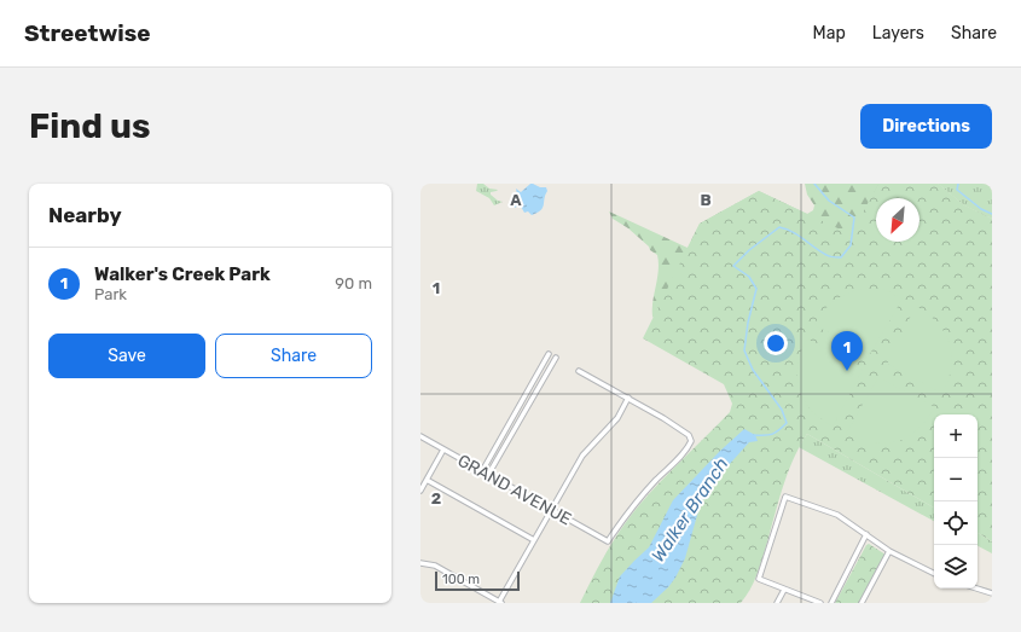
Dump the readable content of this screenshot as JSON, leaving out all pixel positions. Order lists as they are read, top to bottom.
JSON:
{
  "streets": {
    "street": ["GRAND AVENUE"]
  },
  "water": ["Walker Branch"],
  "scale_bar": "100 m",
  "north": "bottom left",
  "page": {
    "header": "Streetwise",
    "nav": ["Map", "Layers", "Share"],
    "buttons": [
      "Directions",
      ["Save", "Share"]
    ],
    "title": "Find us",
    "heading": "Nearby",
    "list": [
      {
        "mark": "1",
        "name": "Walker's Creek Park",
        "note": "Park",
        "value": "90 m"
      }
    ],
    "pins": "1",
    "map_buttons": ["+", "−"],
    "scale": "100 m"
  },
  "grid": {
    "columns": ["A", "B"],
    "rows": ["1", "2"]
  }
}
